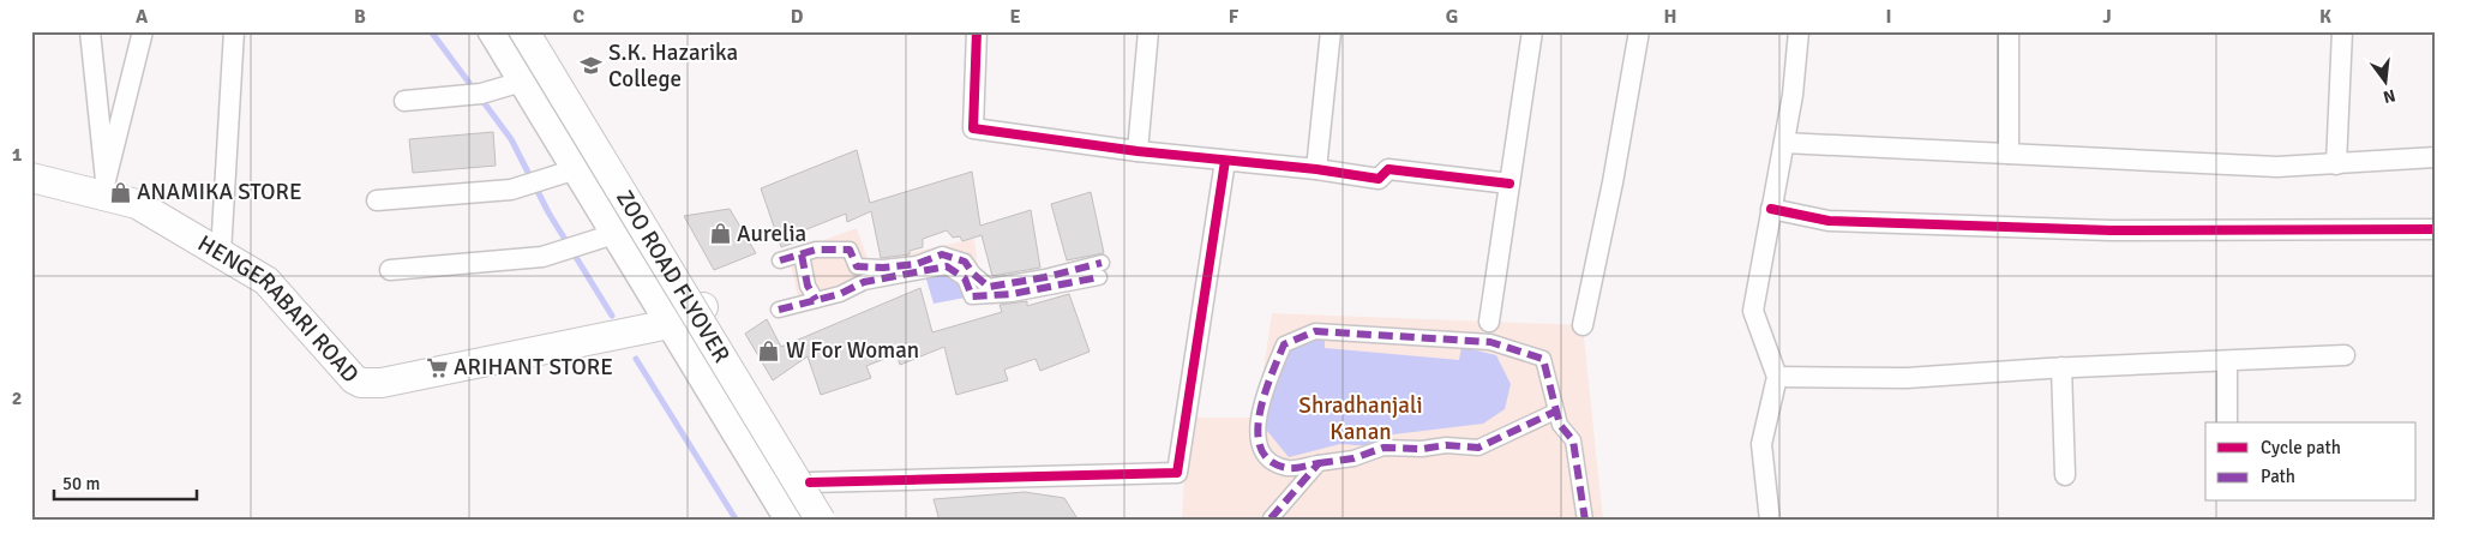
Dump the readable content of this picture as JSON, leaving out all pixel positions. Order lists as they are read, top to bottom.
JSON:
{
  "streets": {
    "main road": ["ZOO ROAD FLYOVER", "HENGERABARI ROAD"]
  },
  "parks": ["Shradhanjali Kanan"],
  "places": {
    "school or university": ["S.K. Hazarika College"],
    "shop": ["ANAMIKA STORE", "Aurelia", "W For Woman"],
    "supermarket": ["ARIHANT STORE"]
  },
  "legend": ["Cycle path", "Path"],
  "scale_bar": "50 m",
  "north": "bottom",
  "grid": {
    "columns": [
      "A",
      "B",
      "C",
      "D",
      "E",
      "F",
      "G",
      "H",
      "I",
      "J",
      "K"
    ],
    "rows": ["1", "2"]
  }
}
